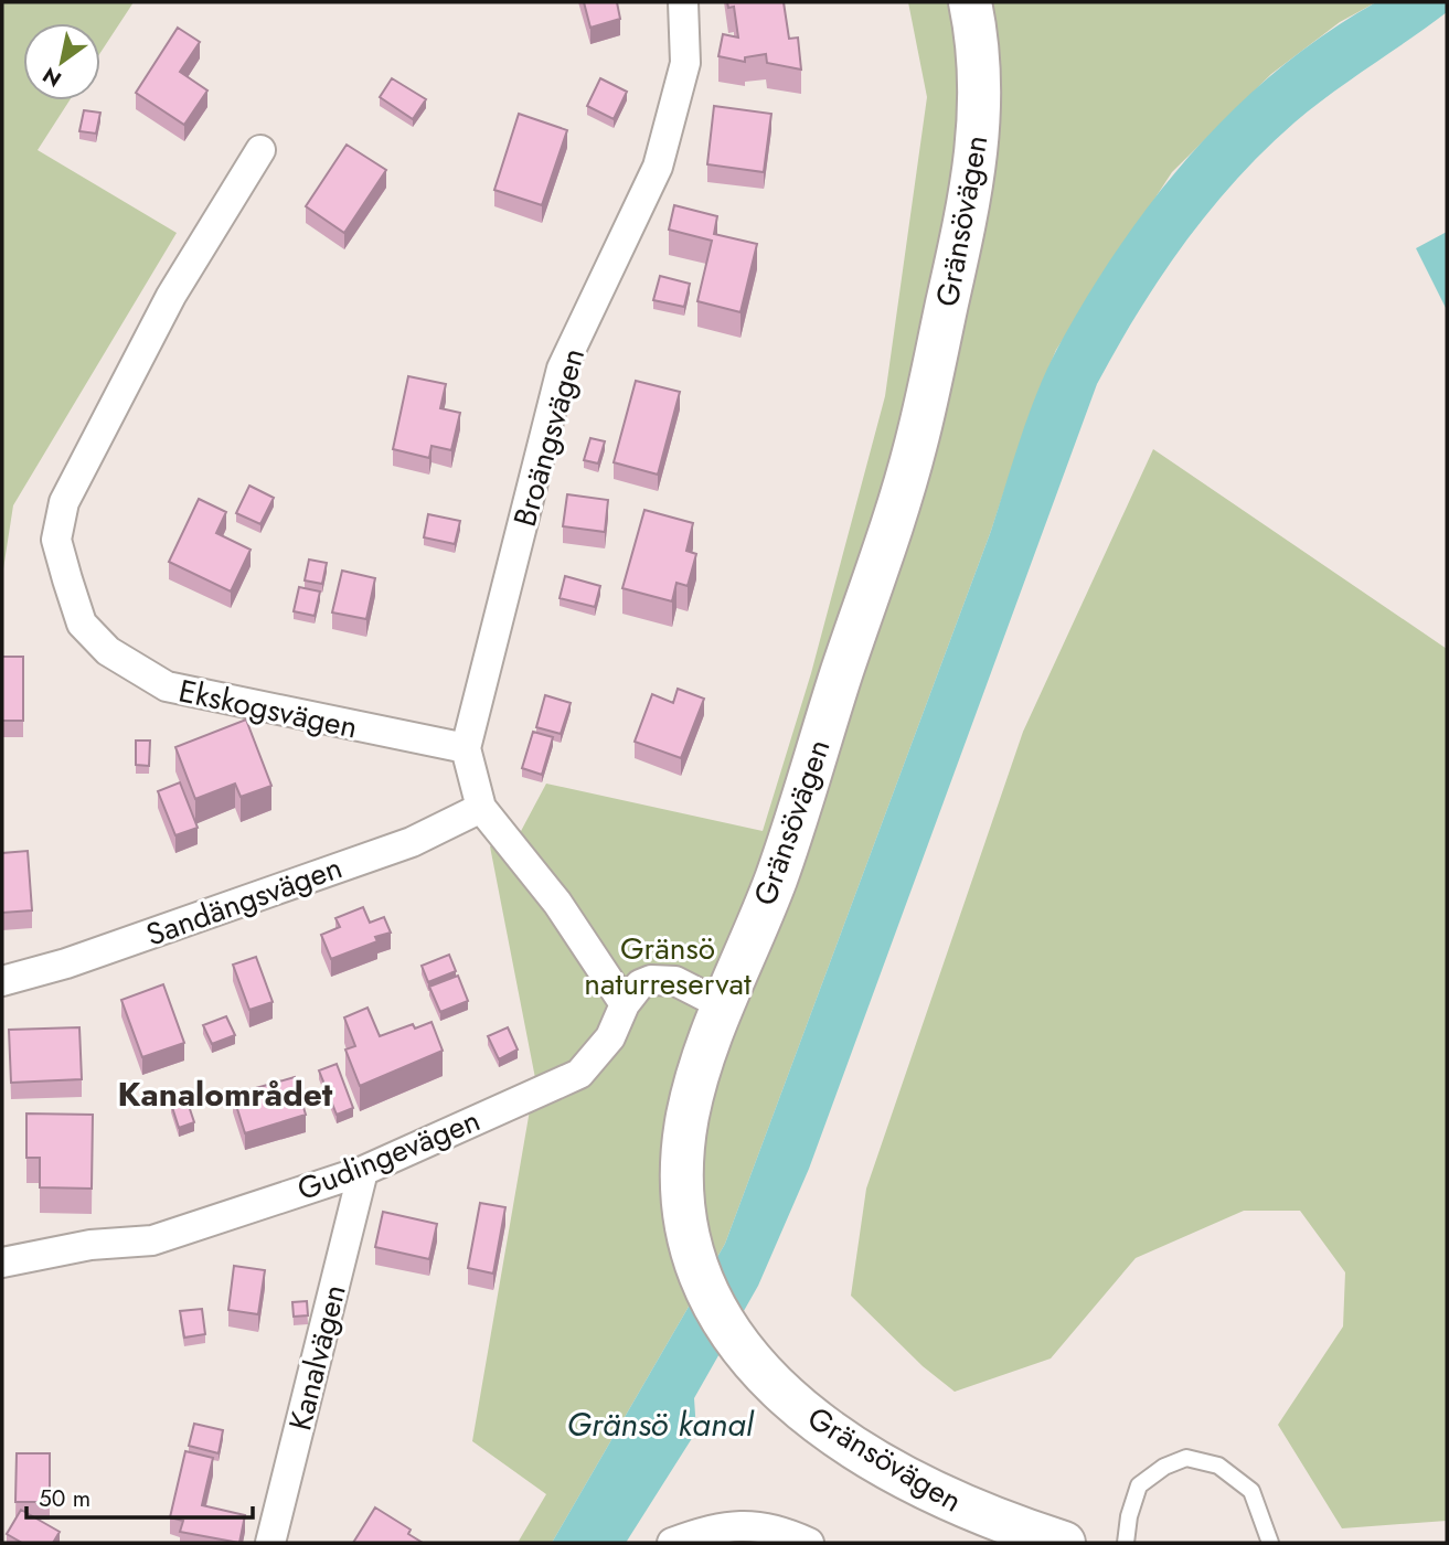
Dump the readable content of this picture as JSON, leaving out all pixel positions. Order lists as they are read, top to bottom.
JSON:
{
  "streets": {
    "street": [
      "Gränsövägen",
      "Broängsvägen",
      "Ekskogsvägen",
      "Sandängsvägen",
      "Gudingevägen",
      "Kanalvägen"
    ]
  },
  "crossings": [
    ["Gränsövägen", "Gudingevägen"],
    ["Broängsvägen", "Ekskogsvägen"],
    ["Gudingevägen", "Kanalvägen"]
  ],
  "districts": ["Kanalområdet"],
  "water": ["Gränsö kanal"],
  "parks": ["Gränsö naturreservat"],
  "scale_bar": "50 m",
  "north": "bottom left"
}
